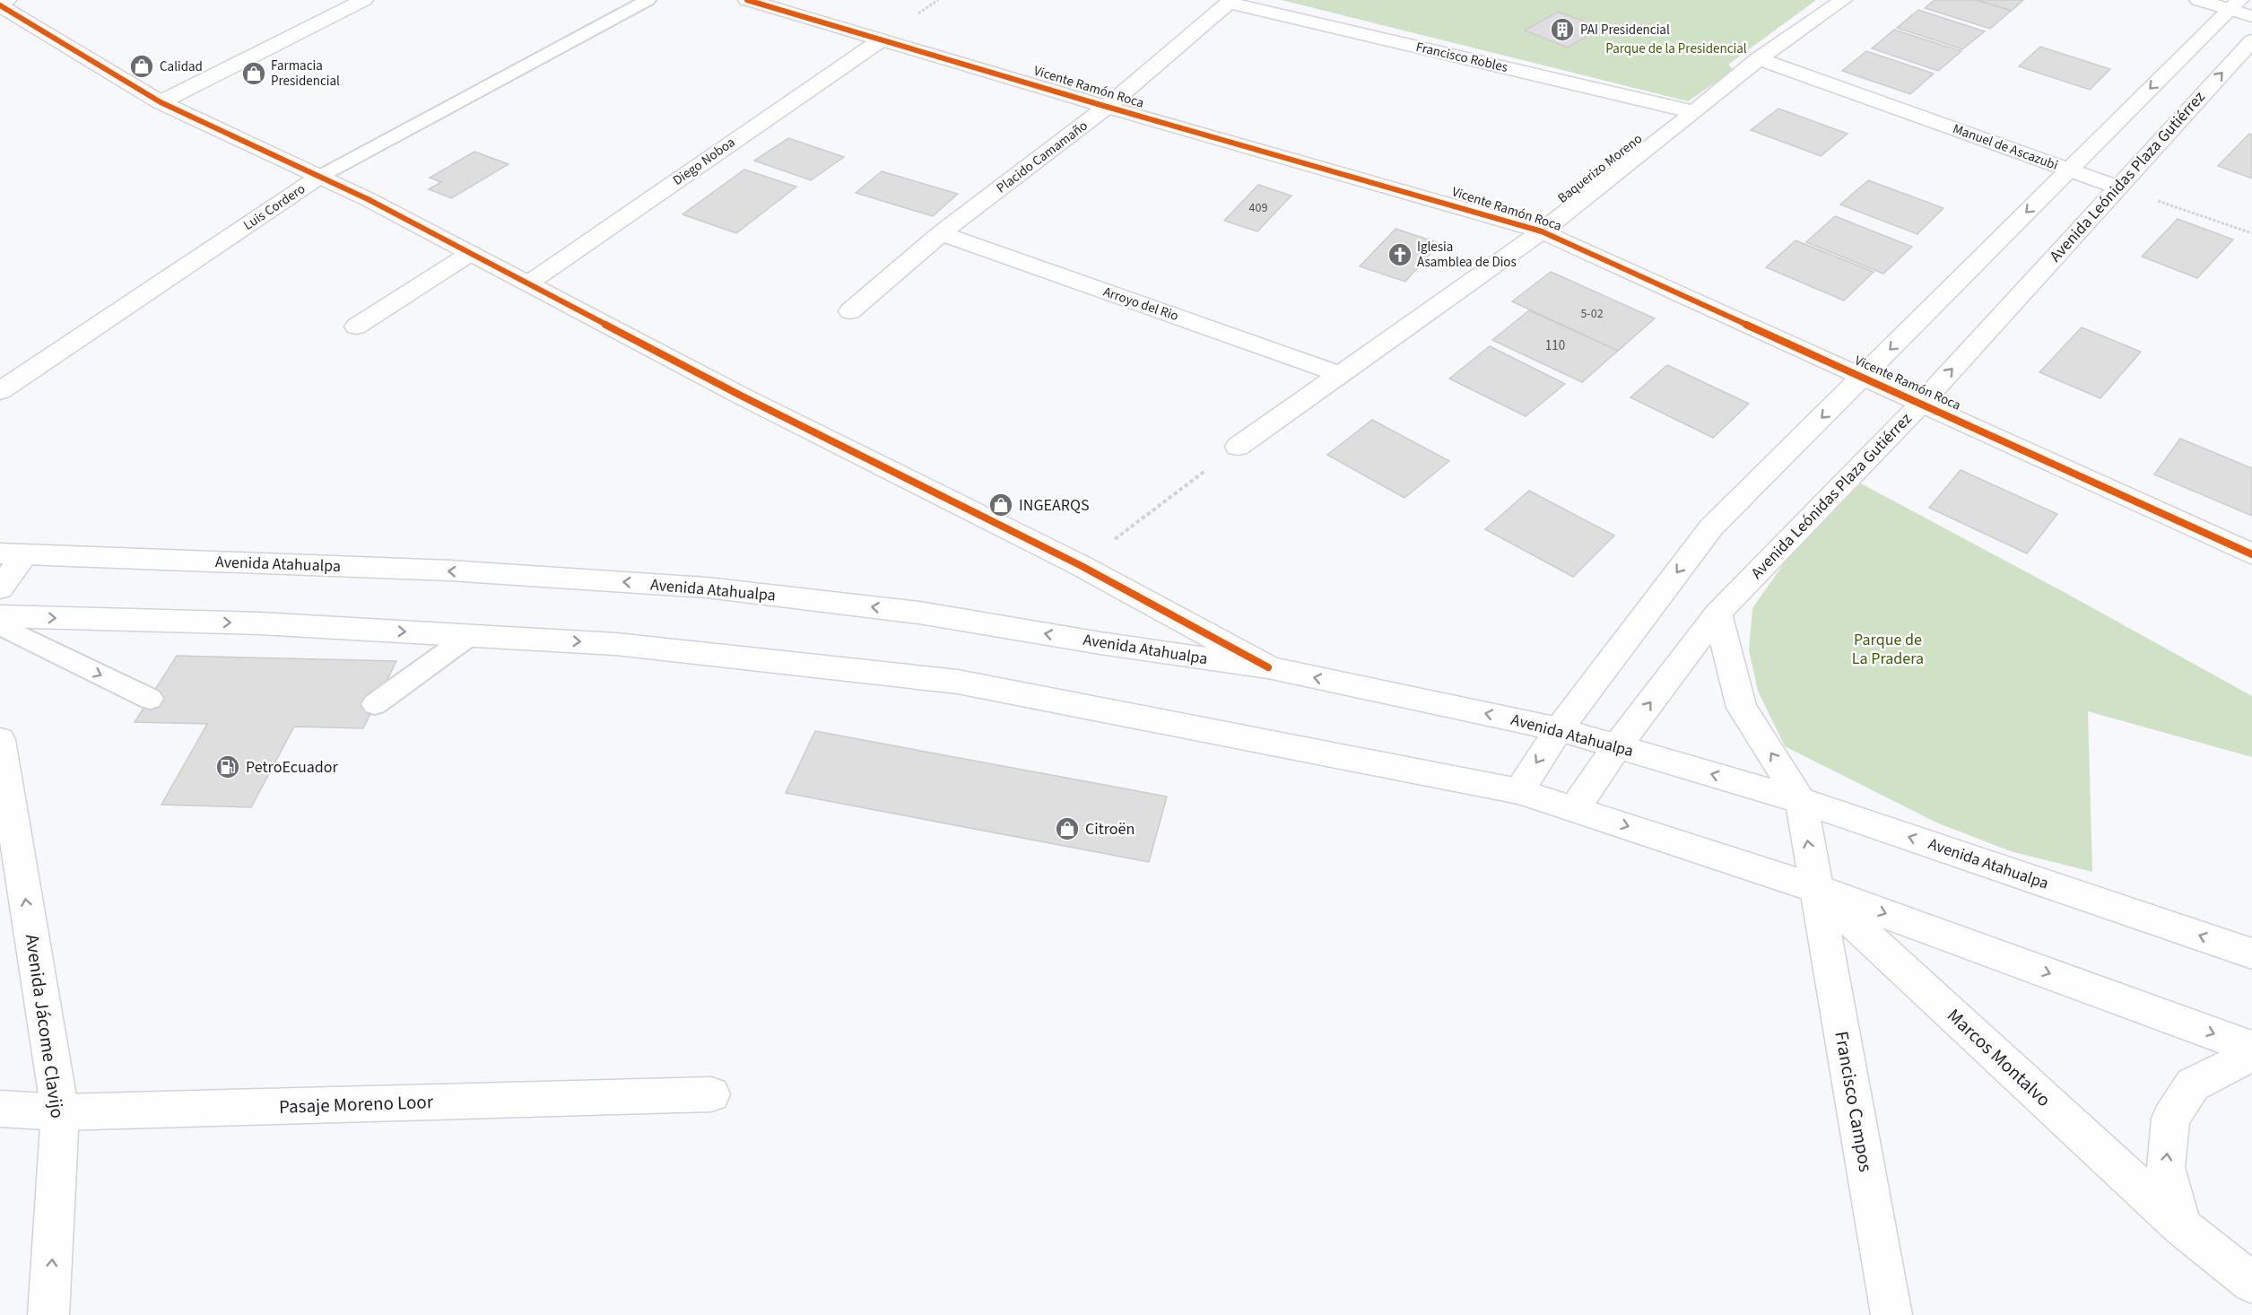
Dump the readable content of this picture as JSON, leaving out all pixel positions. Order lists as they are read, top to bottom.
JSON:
{
  "streets": {
    "street": [
      "Francisco Robles",
      "Vicente Ramón Roca",
      "Manuel de Ascazubi",
      "Placido Camamaño",
      "Diego Noboa",
      "Baquerizo Moreno",
      "Avenida Leónidas Plaza Gutiérrez",
      "Luis Cordero",
      "Arroyo del Rio",
      "Avenida Atahualpa",
      "Avenida Jácome Clavijo",
      "Marcos Montalvo",
      "Francisco Campos",
      "Pasaje Moreno Loor"
    ]
  },
  "crossings": [
    ["Francisco Robles", "Placido Camamaño"],
    ["Francisco Robles", "Baquerizo Moreno"],
    ["Vicente Ramón Roca", "Placido Camamaño"],
    ["Vicente Ramón Roca", "Diego Noboa"],
    ["Vicente Ramón Roca", "Baquerizo Moreno"],
    ["Vicente Ramón Roca", "Avenida Leónidas Plaza Gutiérrez"],
    ["Manuel de Ascazubi", "Baquerizo Moreno"],
    ["Manuel de Ascazubi", "Avenida Leónidas Plaza Gutiérrez"],
    ["Placido Camamaño", "Arroyo del Rio"],
    ["Baquerizo Moreno", "Arroyo del Rio"],
    ["Avenida Leónidas Plaza Gutiérrez", "Avenida Atahualpa"],
    ["Avenida Jácome Clavijo", "Pasaje Moreno Loor"],
    ["Marcos Montalvo", "Francisco Campos"]
  ],
  "one_way": ["Avenida Jácome Clavijo"],
  "parks": ["Parque de la Presidencial", "Parque de La Pradera"],
  "places": {
    "building": ["PAI Presidencial"],
    "shop": [
      "Calidad",
      "Farmacia Presidencial",
      "INGEARQS",
      "Citroën"
    ],
    "church": ["Iglesia Asamblea de Dios"],
    "fuel station": ["PetroEcuador"]
  },
  "house_numbers": ["409", "5-02", "110"]
}
